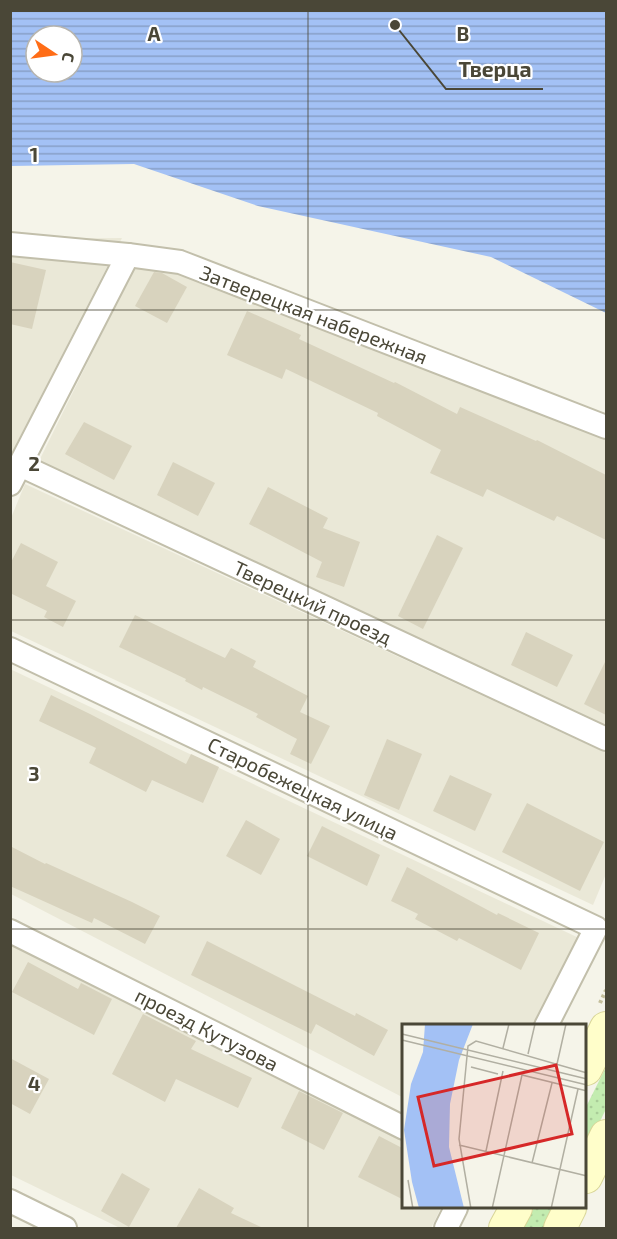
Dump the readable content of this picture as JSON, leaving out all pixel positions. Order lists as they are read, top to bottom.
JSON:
{
  "streets": {
    "street": [
      "Затверецкая набережная",
      "Тверецкий проезд",
      "Старобежецкая улица",
      "проезд Кутузова"
    ]
  },
  "places": ["Тверца"],
  "north": "right",
  "grid": {
    "columns": ["A", "B"],
    "rows": [
      "1",
      "2",
      "3",
      "4"
    ]
  }
}
